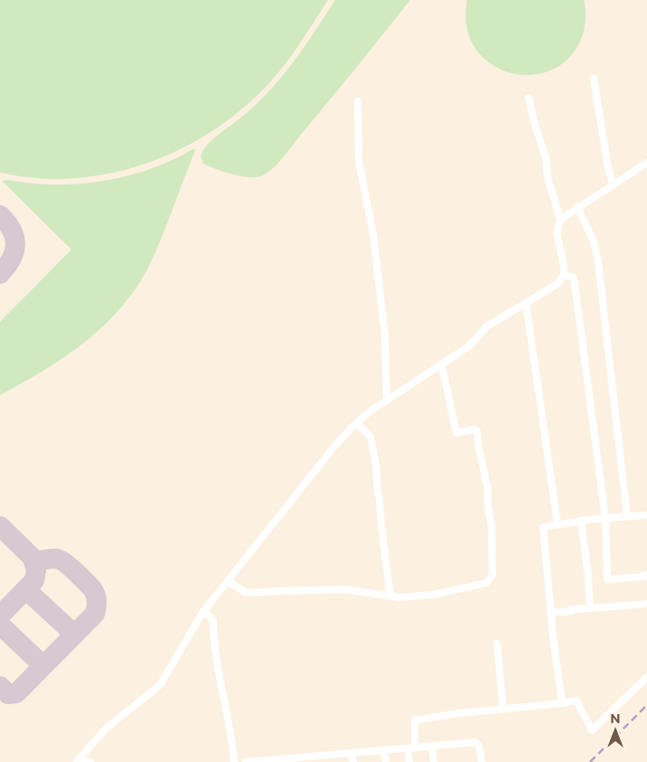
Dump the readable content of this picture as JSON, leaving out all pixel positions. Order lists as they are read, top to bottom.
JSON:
{
  "north": "top"
}
